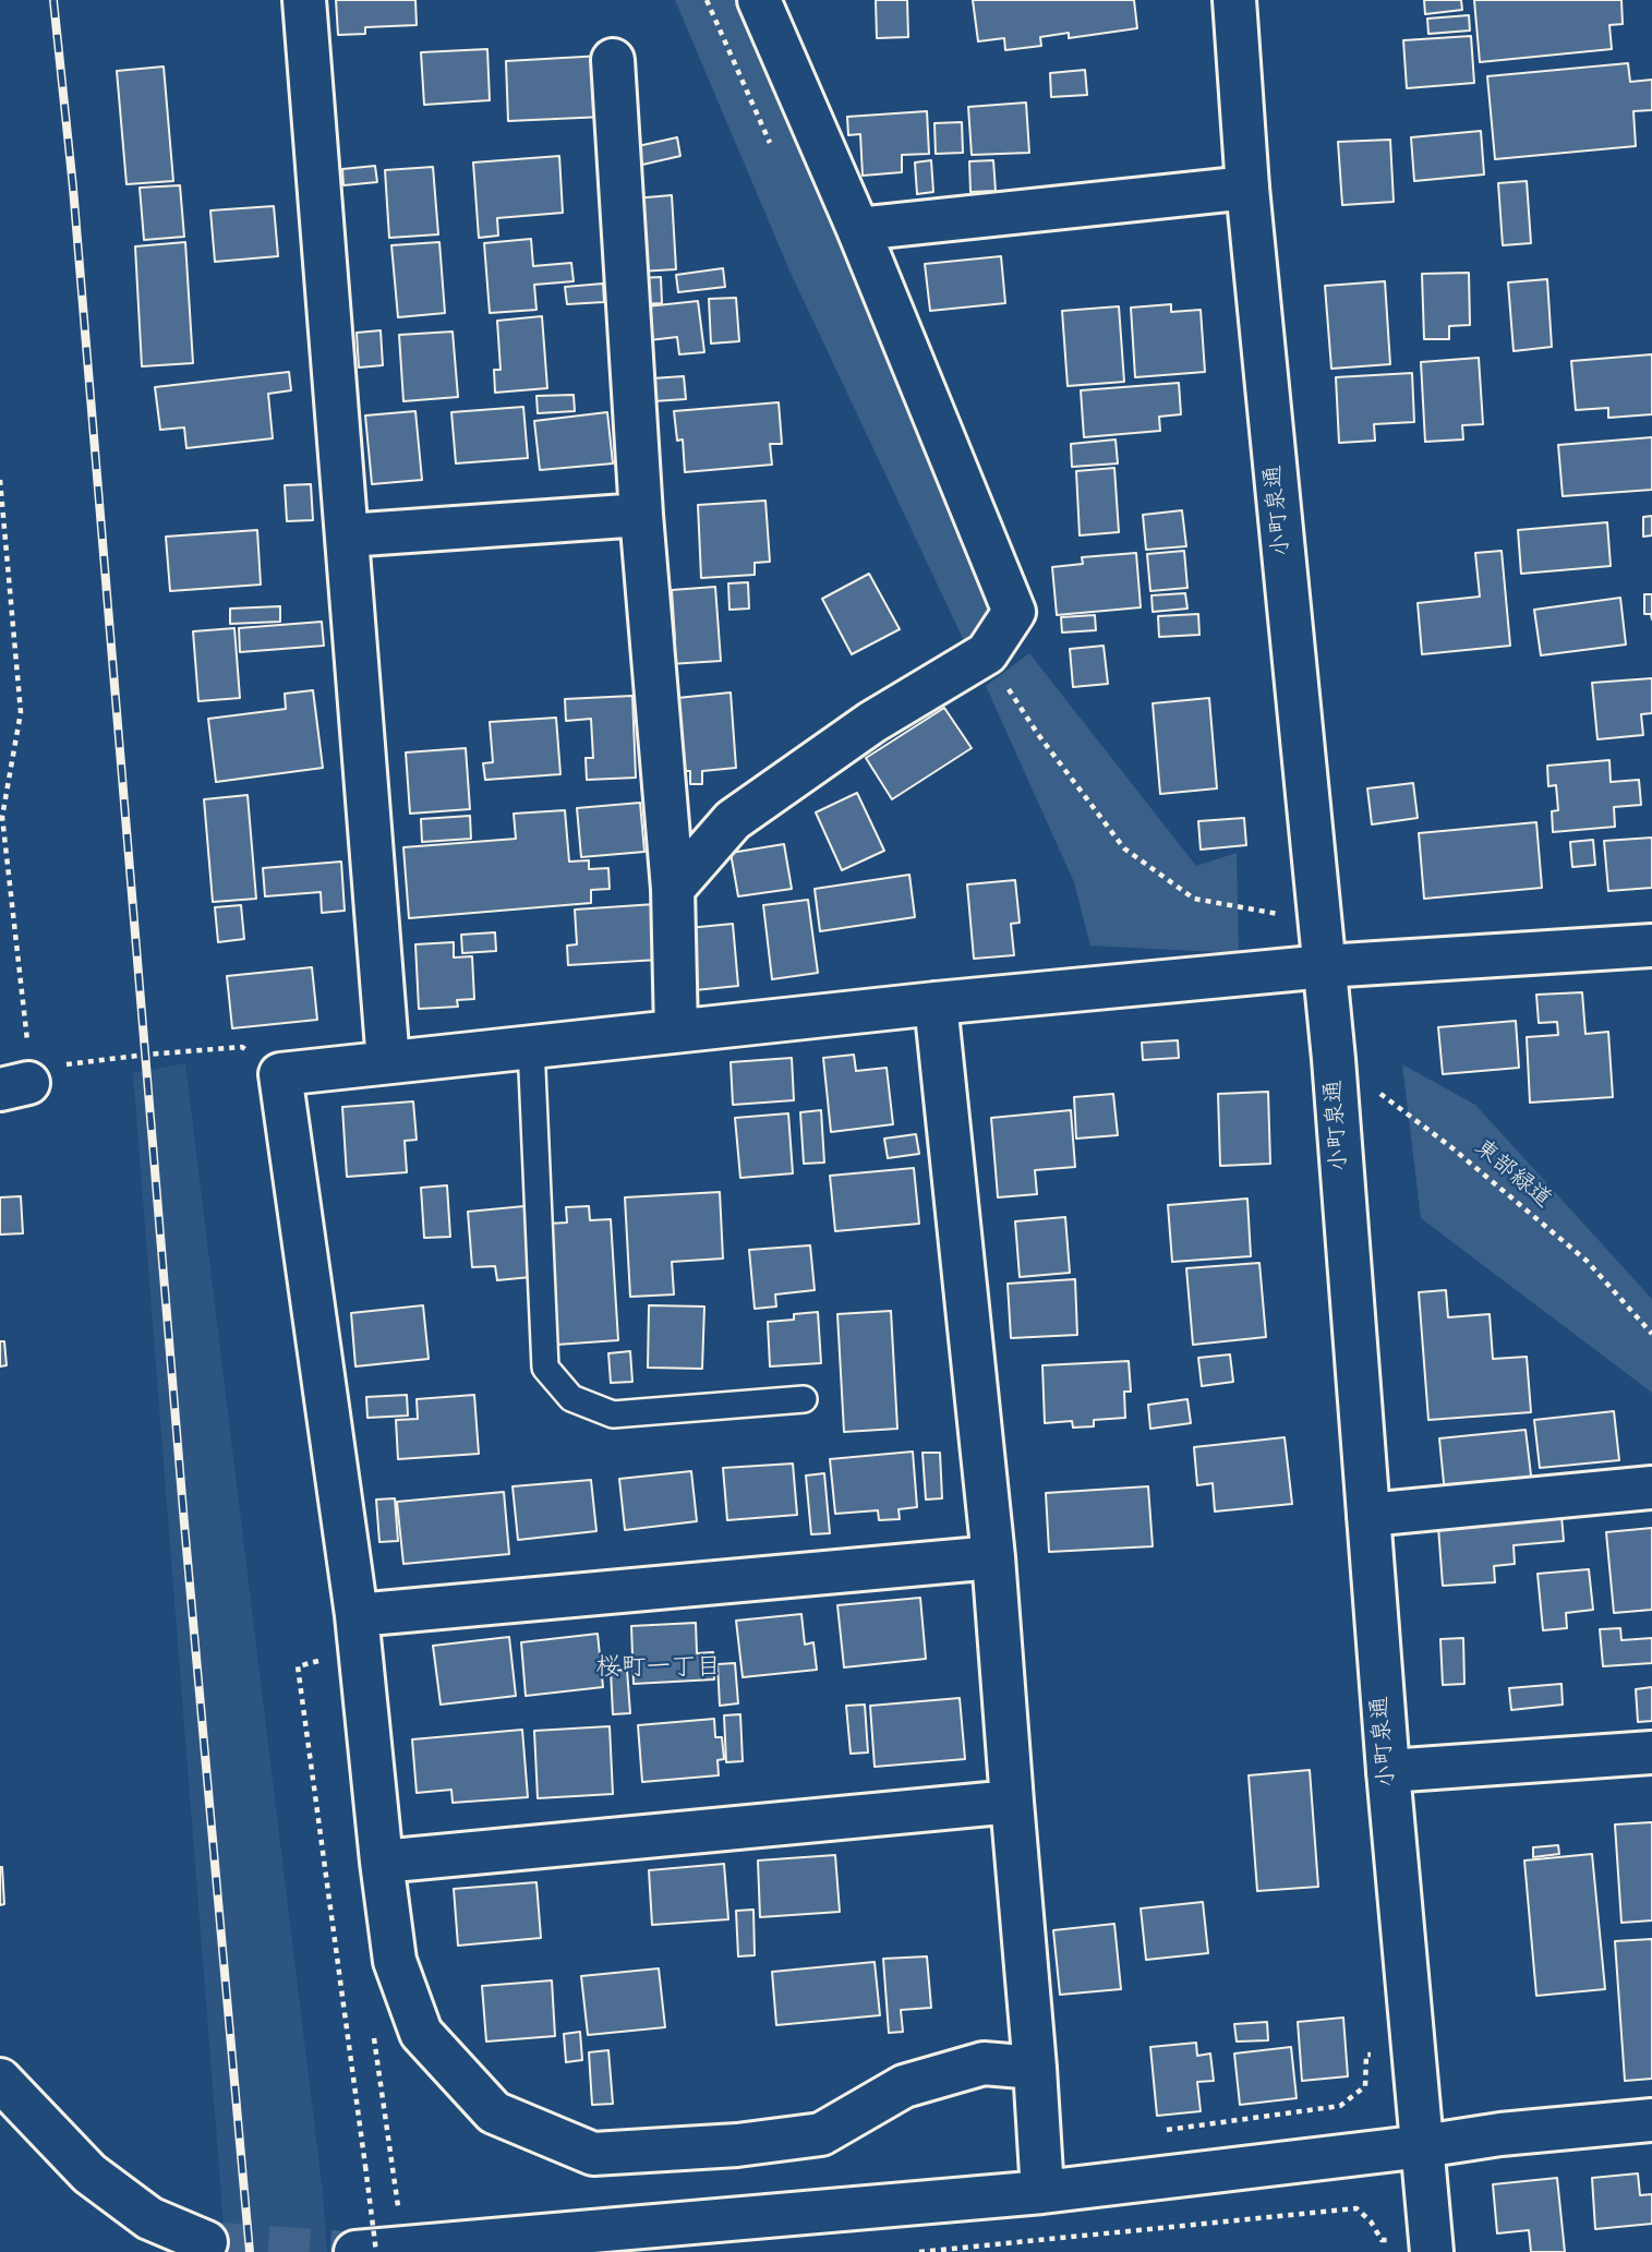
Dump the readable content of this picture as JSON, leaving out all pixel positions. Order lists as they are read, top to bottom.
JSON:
{
  "streets": {
    "street": ["小町泉通"],
    "path": ["東部緑道"]
  },
  "crossings": [
    ["小町泉通", "東部緑道"]
  ],
  "districts": ["桜町一丁目"]
}
